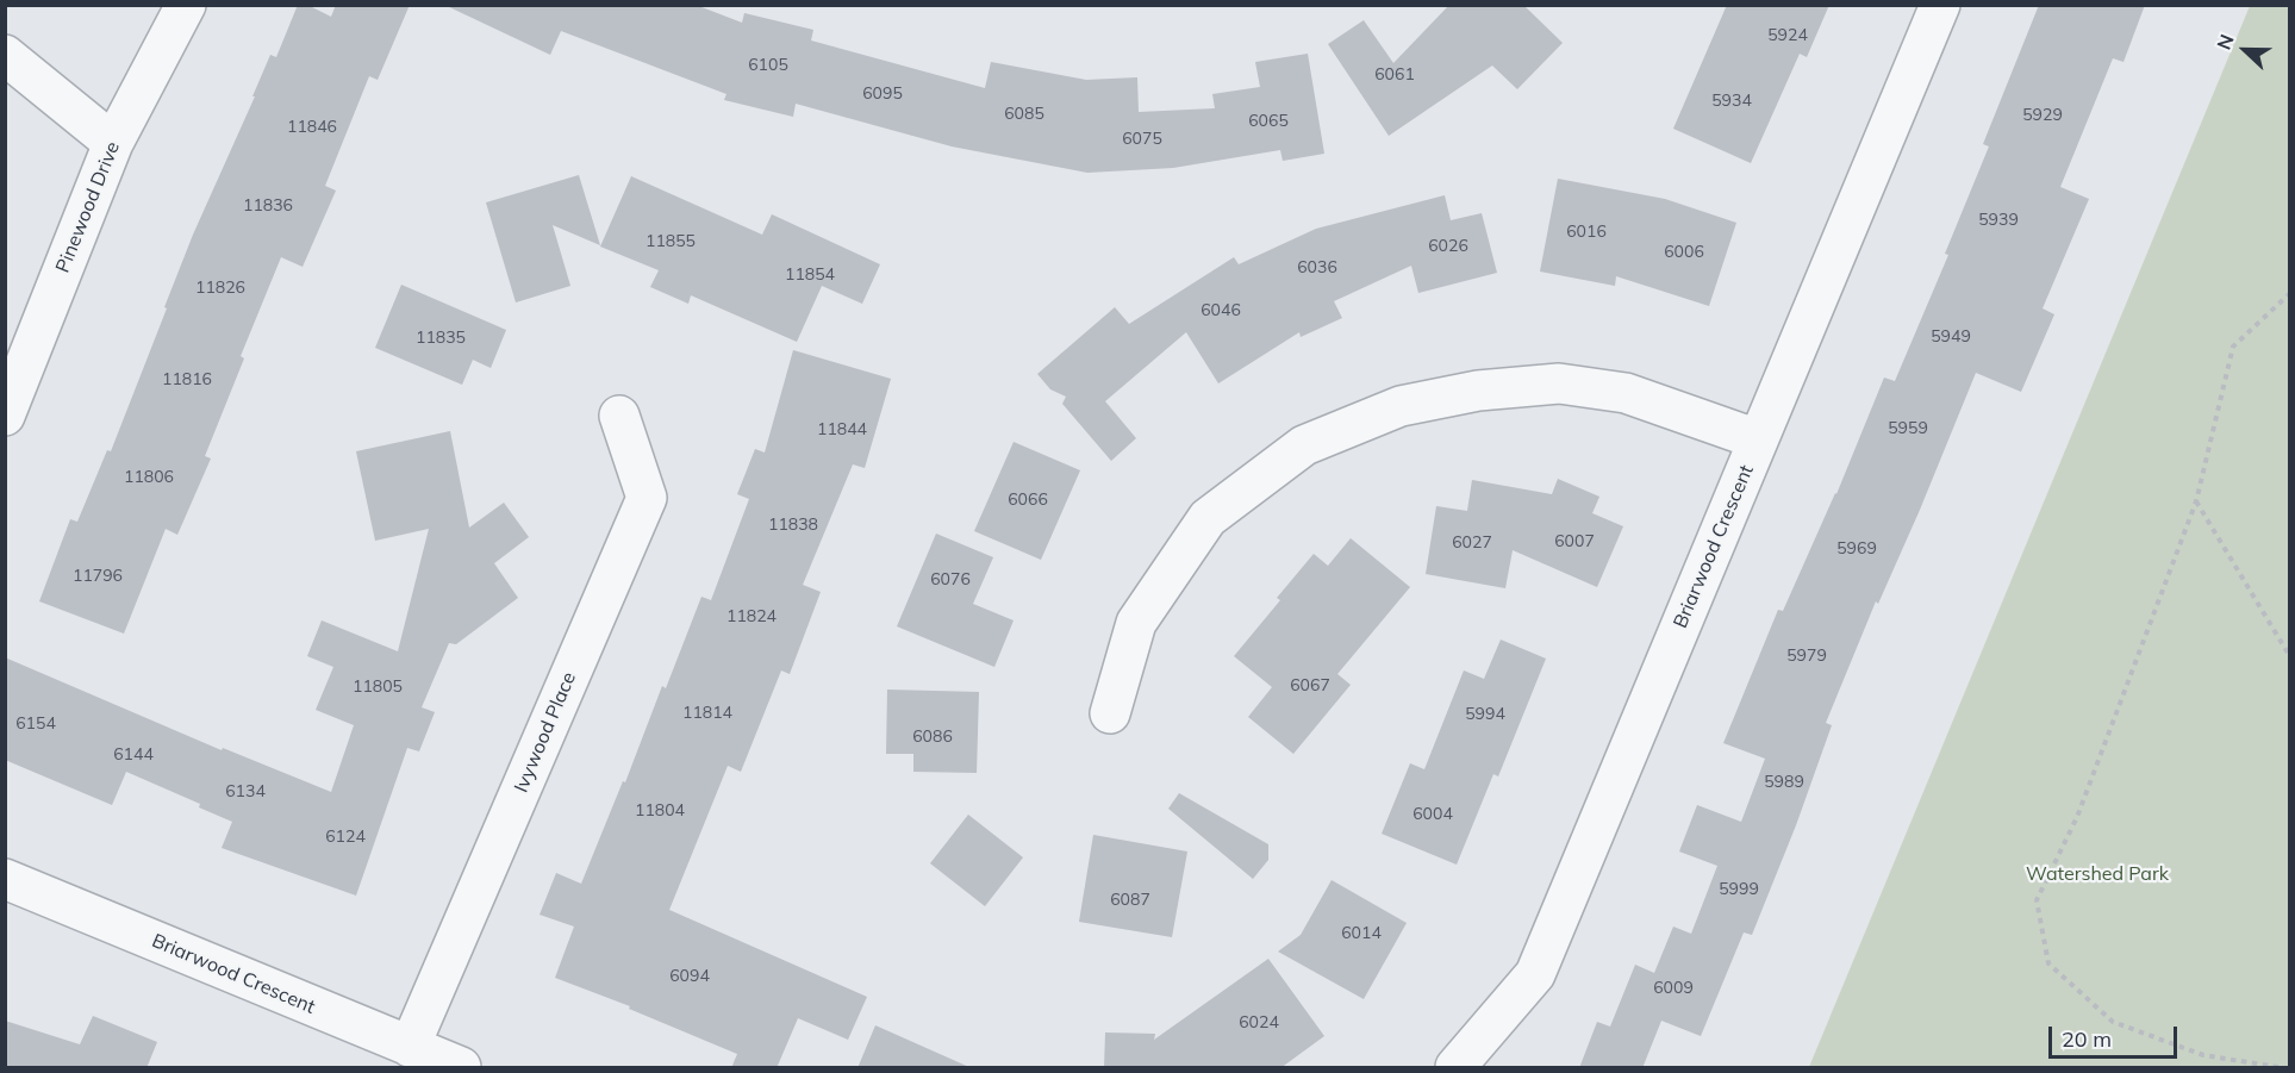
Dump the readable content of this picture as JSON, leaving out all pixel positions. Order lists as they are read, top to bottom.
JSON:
{
  "streets": {
    "street": ["Pinewood Drive", "Briarwood Crescent", "Ivywood Place"]
  },
  "crossings": [
    ["Briarwood Crescent", "Ivywood Place"]
  ],
  "parks": ["Watershed Park"],
  "house_numbers": [
    "5924",
    "6105",
    "6061",
    "6095",
    "5934",
    "6085",
    "5929",
    "6065",
    "11846",
    "6075",
    "11836",
    "5939",
    "6016",
    "11855",
    "6026",
    "6006",
    "6036",
    "11854",
    "11826",
    "6046",
    "5949",
    "11835",
    "11816",
    "5959",
    "11844",
    "11806",
    "6066",
    "11838",
    "6007",
    "6027",
    "5969",
    "11796",
    "6076",
    "11824",
    "5979",
    "6067",
    "11805",
    "11814",
    "5994",
    "6154",
    "6086",
    "6144",
    "5989",
    "6134",
    "11804",
    "6004",
    "6124",
    "5999",
    "6087",
    "6014",
    "6094",
    "6009",
    "6024"
  ],
  "scale_bar": "20 m",
  "north": "left"
}
